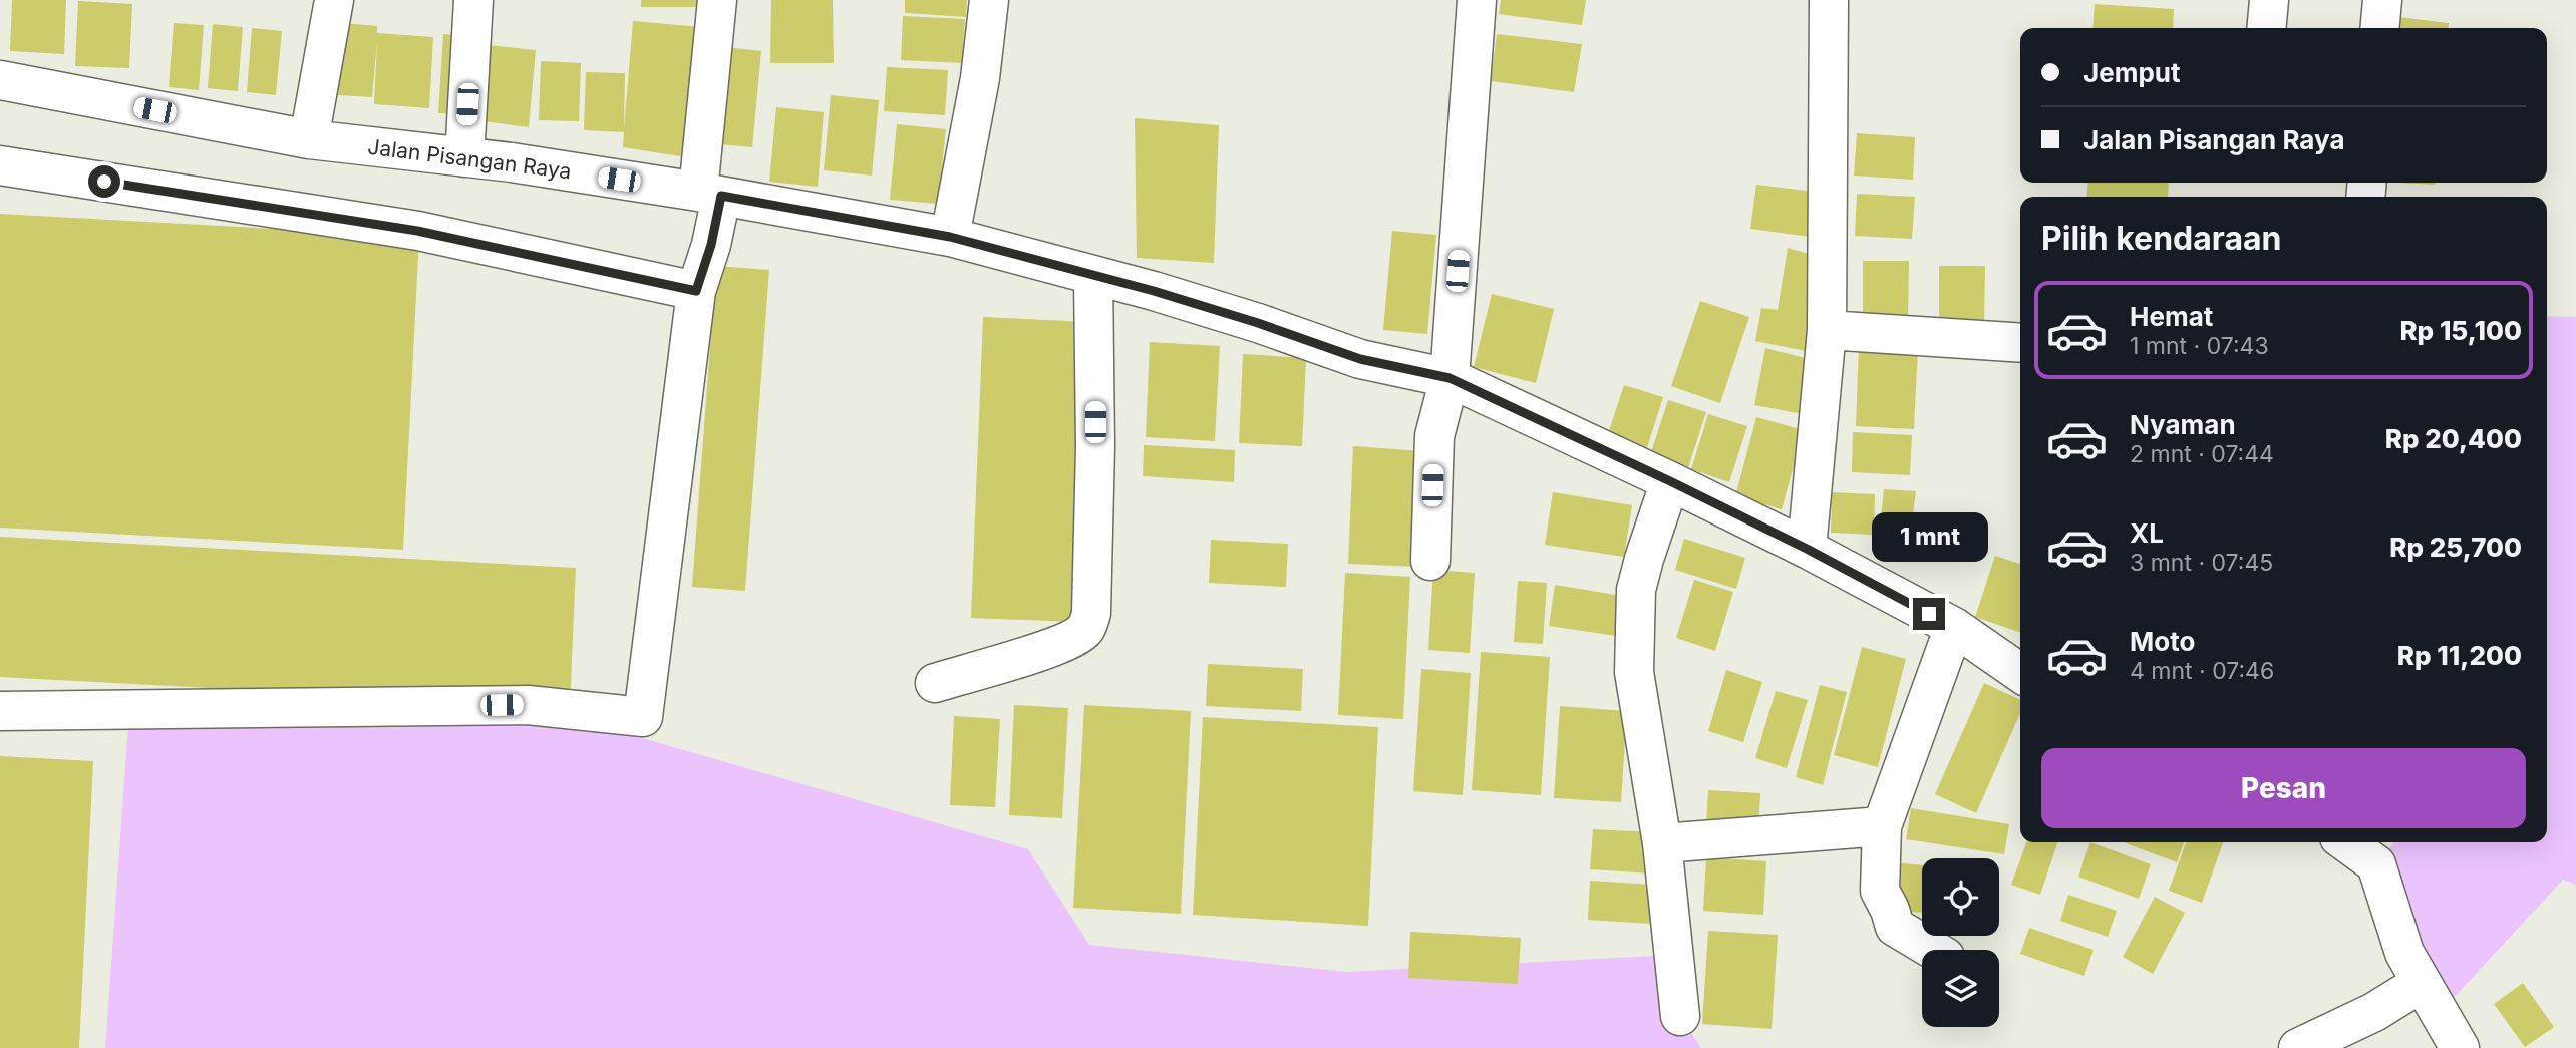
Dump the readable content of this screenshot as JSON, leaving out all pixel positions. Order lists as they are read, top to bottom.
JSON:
{
  "streets": {
    "street": ["Jalan Pisangan Raya"]
  },
  "page": {
    "banner": ["Jemput", "Jalan Pisangan Raya"],
    "heading": "Pilih kendaraan",
    "list": [
      {
        "name": "Hemat",
        "note": "1 mnt · 07:43",
        "value": "Rp 15,100"
      },
      {
        "name": "Nyaman",
        "note": "2 mnt · 07:44",
        "value": "Rp 20,400"
      },
      {
        "name": "XL",
        "note": "3 mnt · 07:45",
        "value": "Rp 25,700"
      },
      {
        "name": "Moto",
        "note": "4 mnt · 07:46",
        "value": "Rp 11,200"
      }
    ],
    "bubble": "1 mnt",
    "buttons": "Pesan"
  }
}
